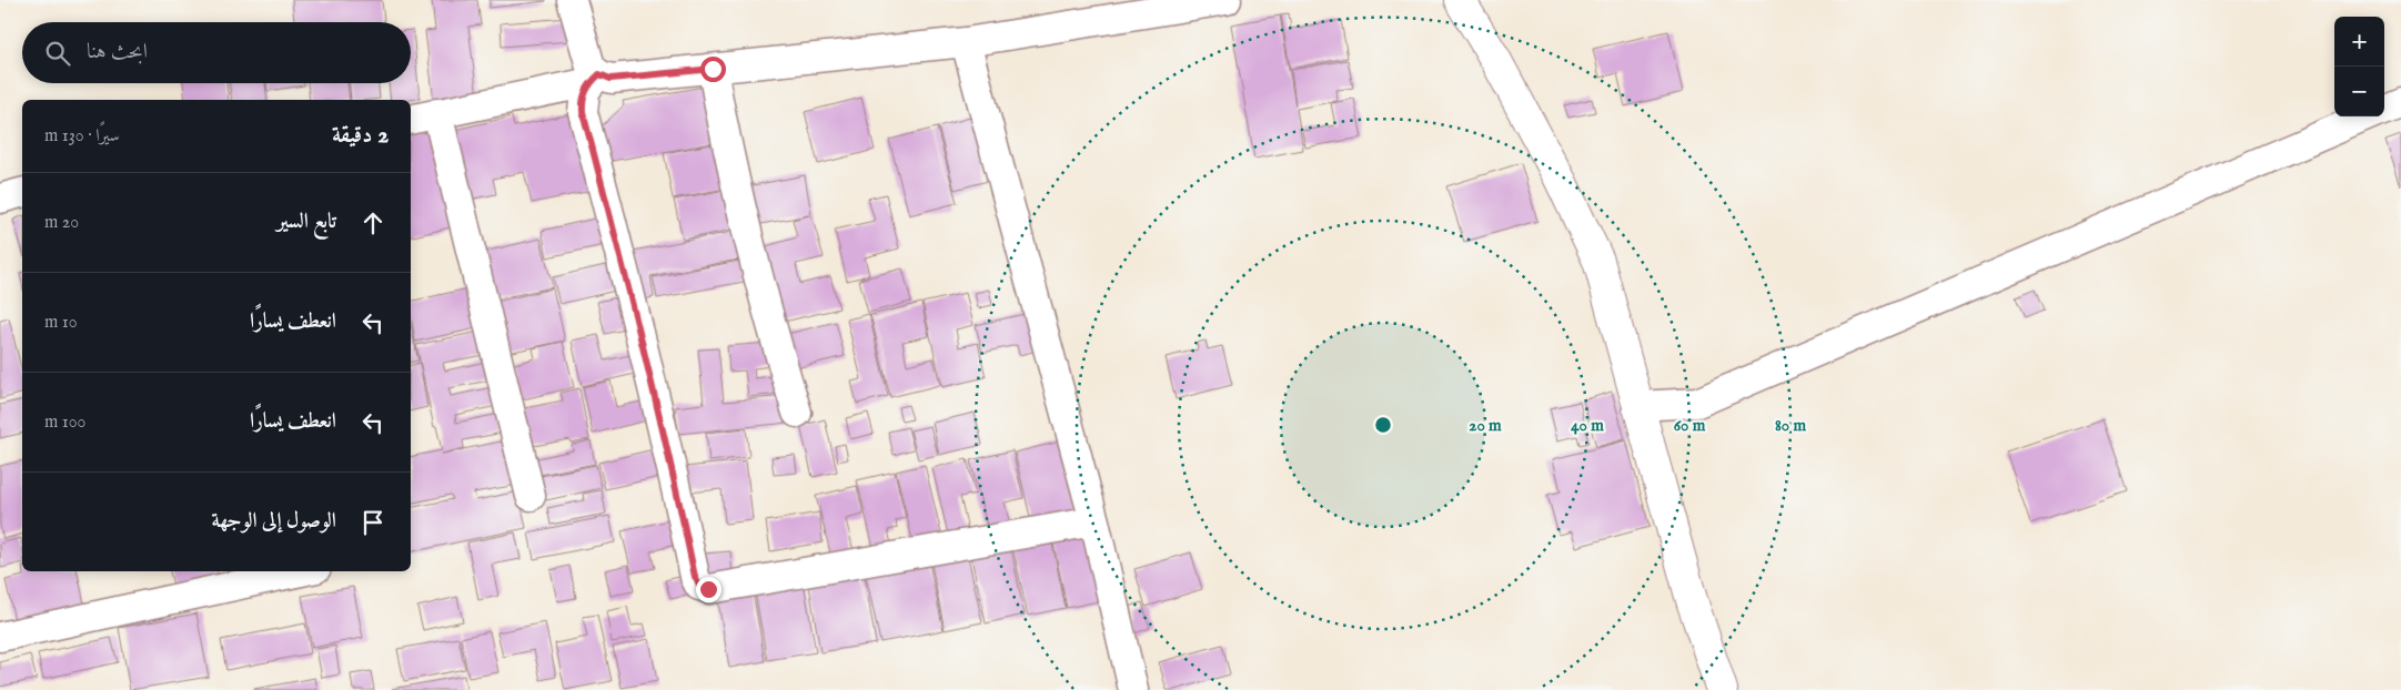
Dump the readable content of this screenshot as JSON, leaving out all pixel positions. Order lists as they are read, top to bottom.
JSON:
{
  "page": {
    "map_buttons": ["+", "−"],
    "search": "ابحث هنا",
    "heading": ["2 دقيقة", "سيرًا · 130 m"],
    "list": [
      ["تابع السير", "20 m"],
      ["انعطف يسارًا", "10 m"],
      ["انعطف يسارًا", "100 m"],
      "الوصول إلى الوجهة"
    ]
  },
  "rings": [
    "20 m",
    "40 m",
    "60 m",
    "80 m"
  ]
}
